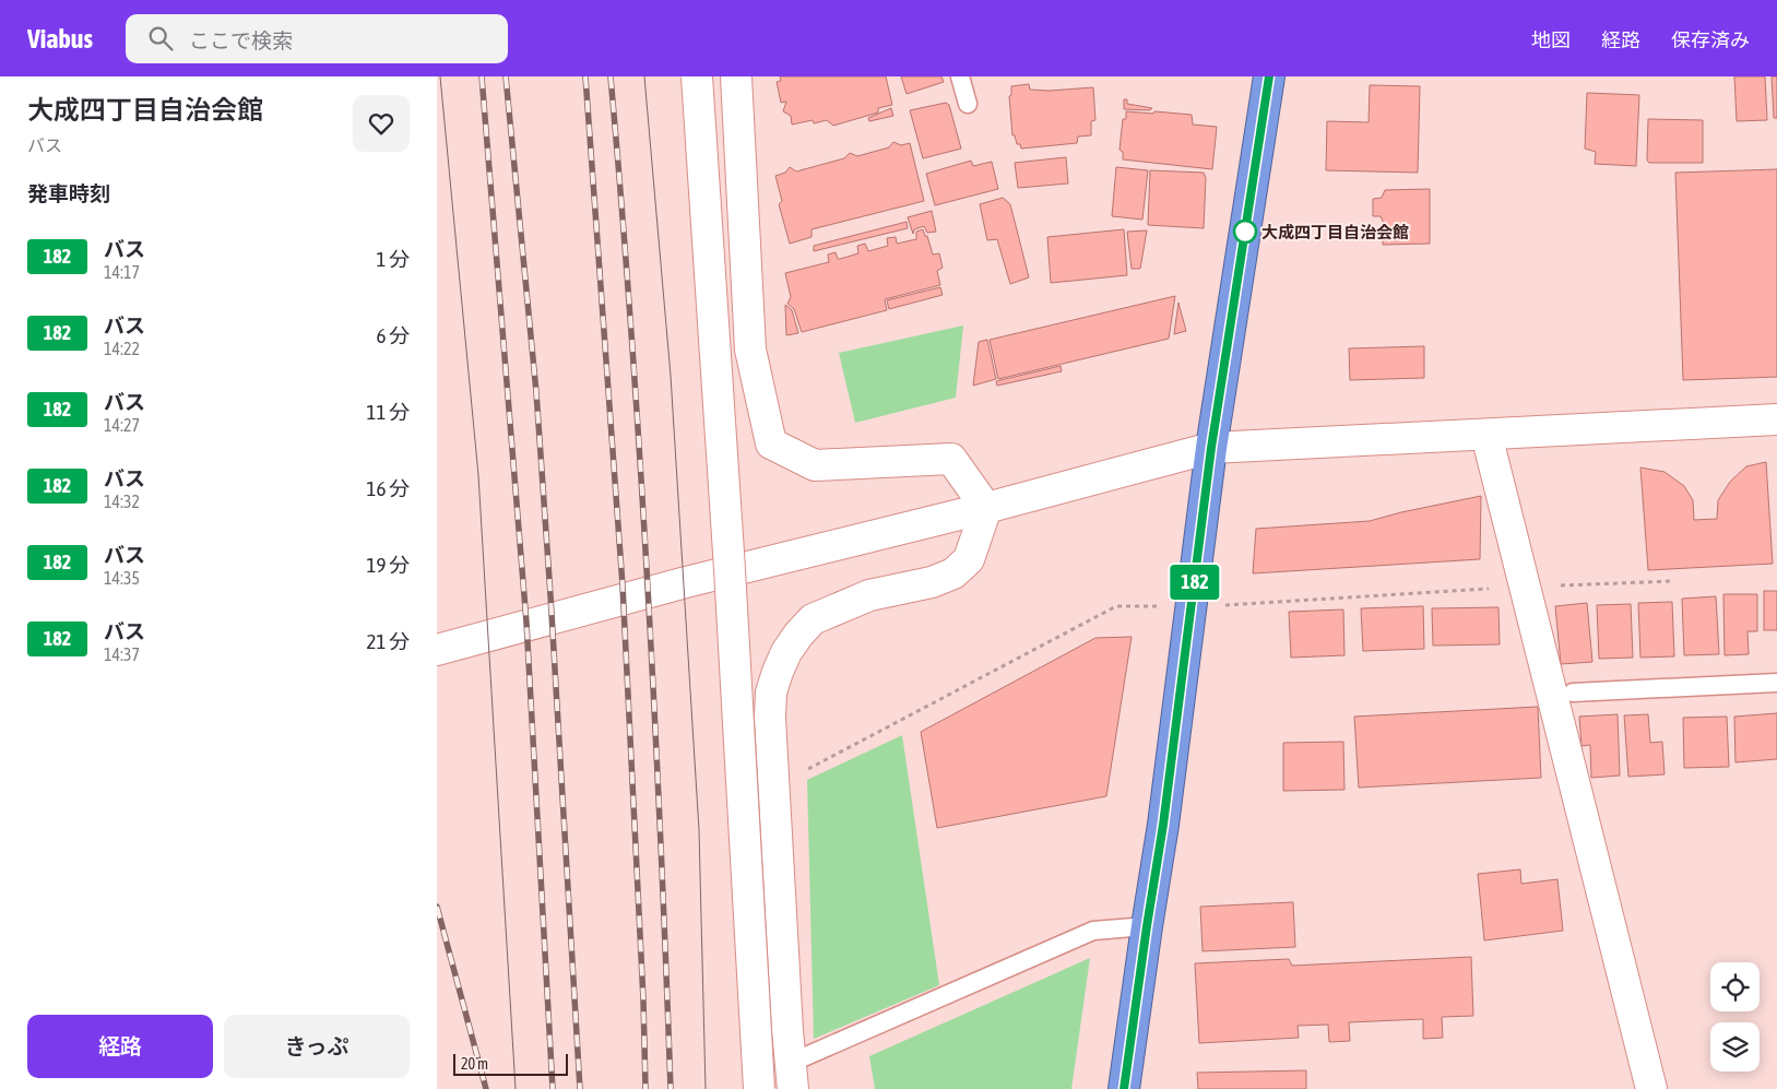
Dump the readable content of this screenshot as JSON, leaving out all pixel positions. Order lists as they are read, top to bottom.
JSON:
{
  "places": ["大成四丁目自治会館"],
  "lines": ["bus line 182"],
  "scale_bar": "20 m",
  "page": {
    "header": "Viabus",
    "search": "ここで検索",
    "nav": ["地図", "経路", "保存済み"],
    "heading": [
      ["大成四丁目自治会館", "バス"],
      "発車時刻"
    ],
    "on_map": "182",
    "list": [
      {
        "mark": "182",
        "name": "バス",
        "note": "14:17",
        "value": "1 分"
      },
      {
        "mark": "182",
        "name": "バス",
        "note": "14:22",
        "value": "6 分"
      },
      {
        "mark": "182",
        "name": "バス",
        "note": "14:27",
        "value": "11 分"
      },
      {
        "mark": "182",
        "name": "バス",
        "note": "14:32",
        "value": "16 分"
      },
      {
        "mark": "182",
        "name": "バス",
        "note": "14:35",
        "value": "19 分"
      },
      {
        "mark": "182",
        "name": "バス",
        "note": "14:37",
        "value": "21 分"
      }
    ],
    "buttons": ["経路", "きっぷ"],
    "scale": "20 m"
  }
}
